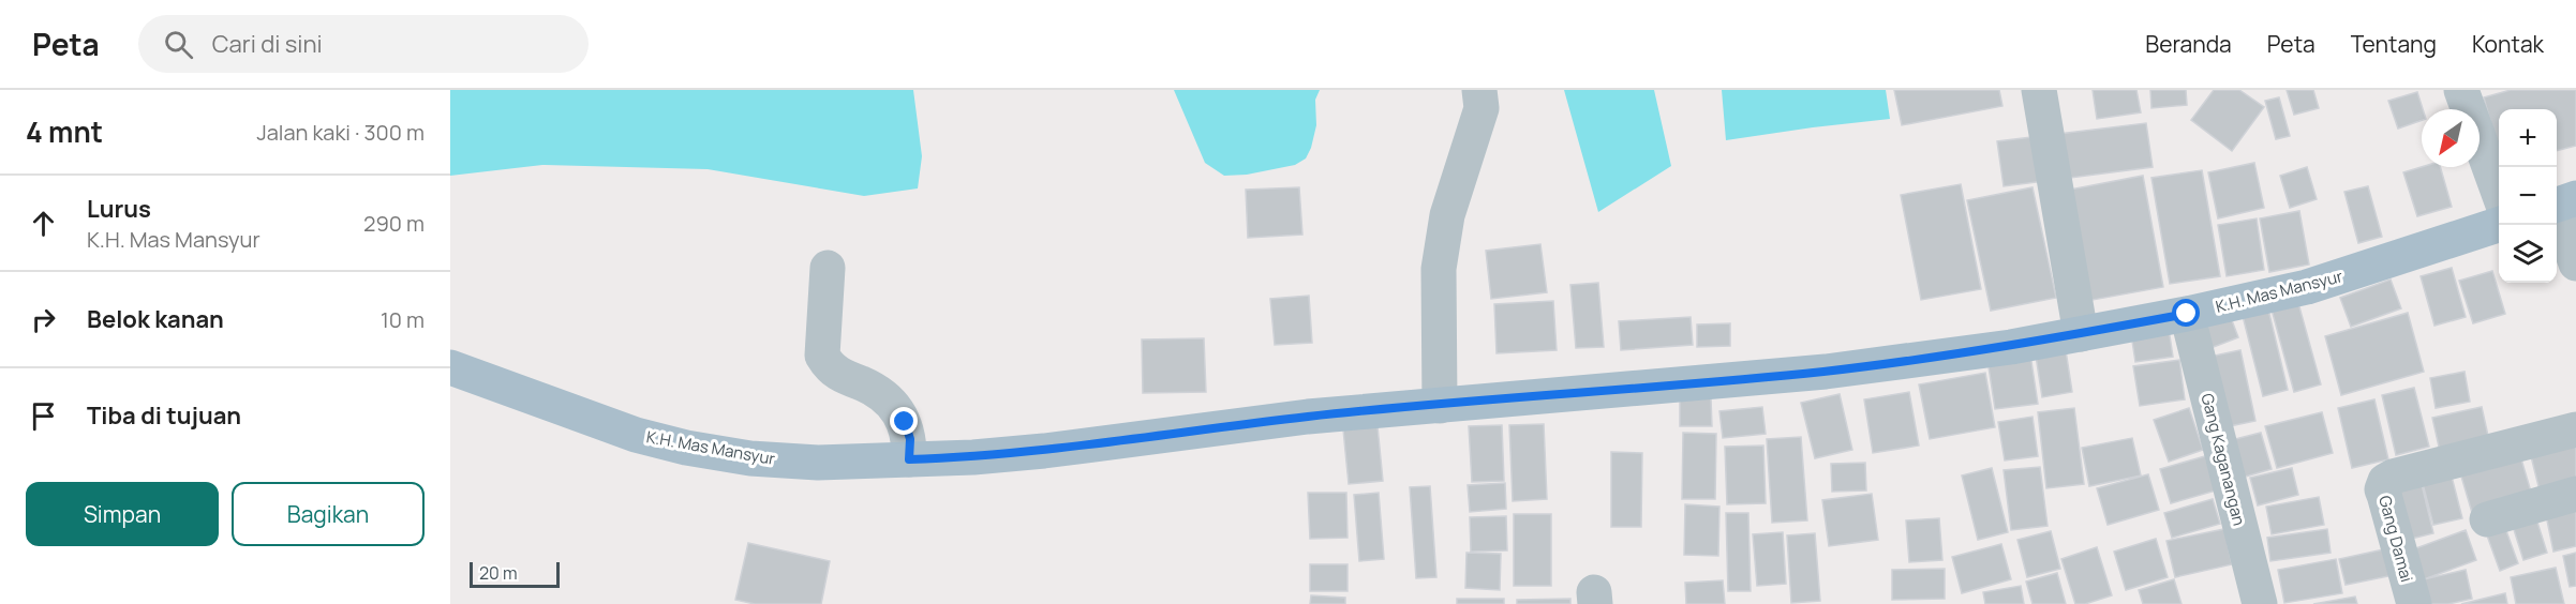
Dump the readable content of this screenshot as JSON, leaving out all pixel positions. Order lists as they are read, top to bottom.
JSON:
{
  "streets": {
    "main road": ["K.H. Mas Mansyur"],
    "street": ["Gang Kaganangan", "Gang Damai"]
  },
  "crossings": [
    ["K.H. Mas Mansyur", "Gang Kaganangan"]
  ],
  "scale_bar": "20 m",
  "north": "bottom left",
  "page": {
    "header": "Peta",
    "search": "Cari di sini",
    "nav": [
      "Beranda",
      "Peta",
      "Tentang",
      "Kontak"
    ],
    "heading": ["4 mnt", "Jalan kaki · 300 m"],
    "map_buttons": ["+", "−"],
    "list": [
      ["Lurus", "K.H. Mas Mansyur", "290 m"],
      ["Belok kanan", "10 m"],
      "Tiba di tujuan"
    ],
    "buttons": ["Simpan", "Bagikan"],
    "scale": "20 m"
  }
}
